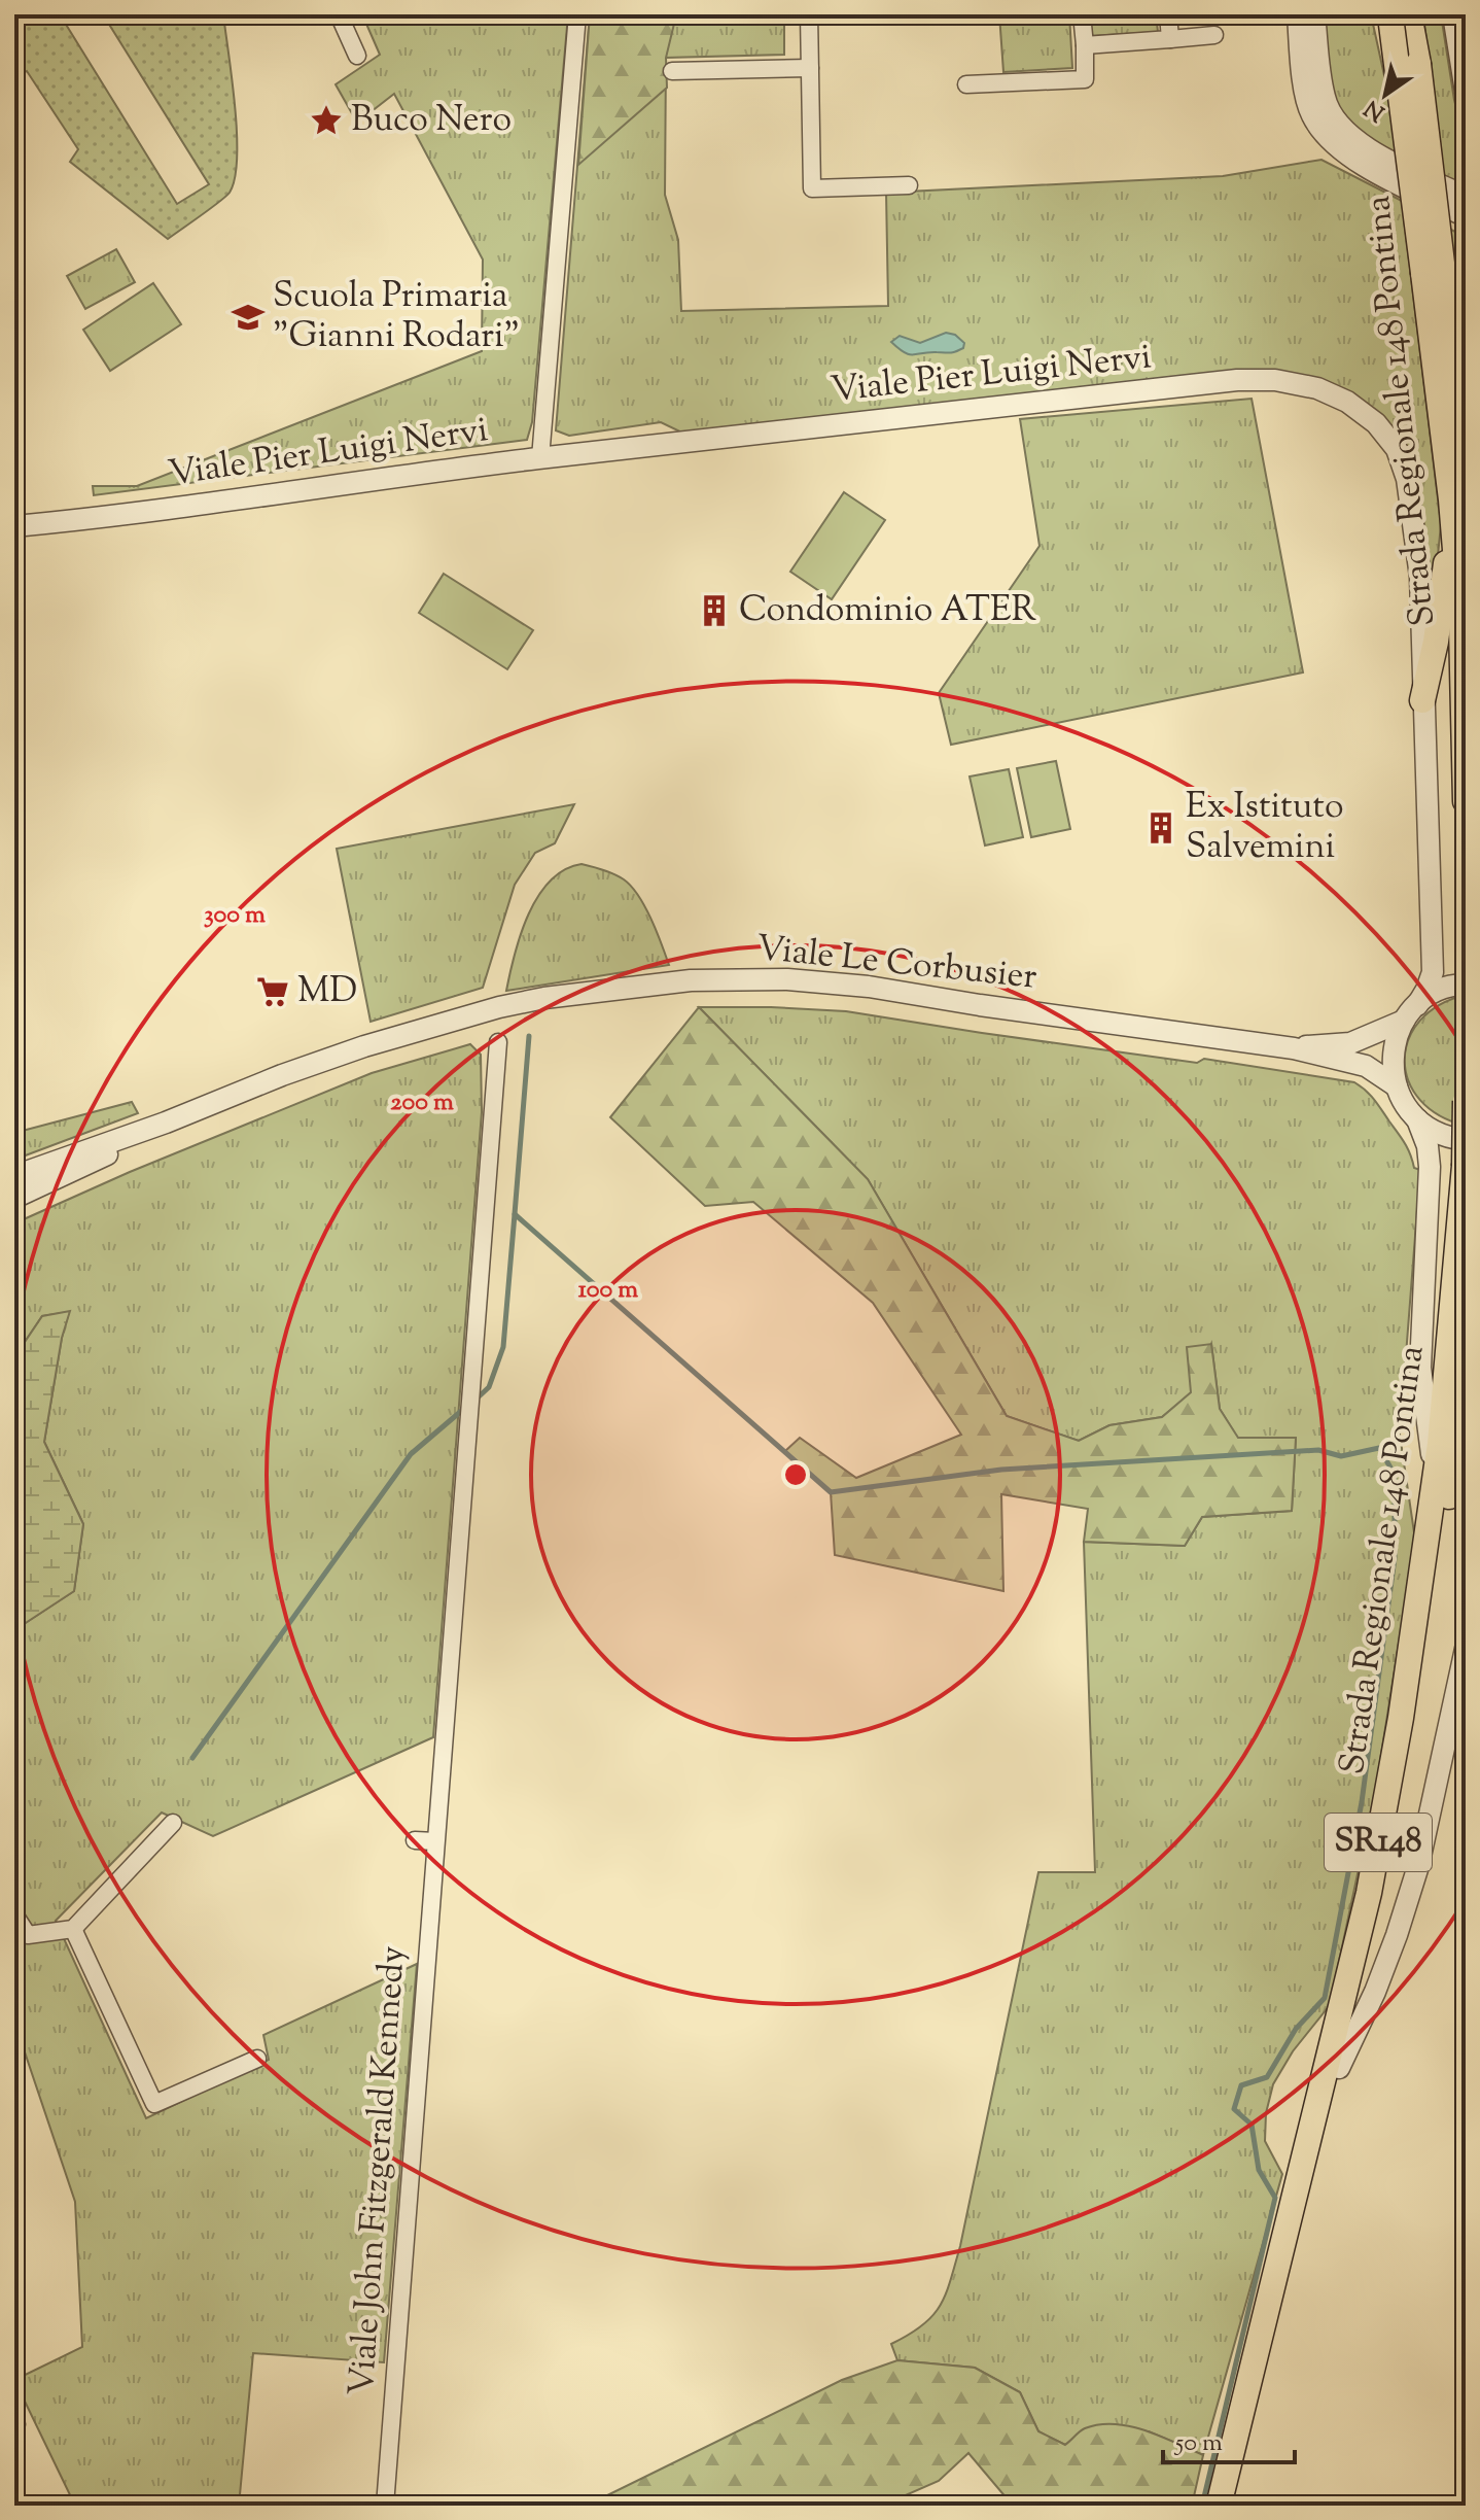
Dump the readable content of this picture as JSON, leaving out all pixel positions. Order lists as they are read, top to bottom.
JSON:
{
  "streets": {
    "main road": ["Strada Regionale 148 Pontina", "SR148"],
    "street": ["Viale Pier Luigi Nervi", "Viale Le Corbusier", "Viale John Fitzgerald Kennedy"]
  },
  "crossings": [
    ["Viale Pier Luigi Nervi", "Viale Le Corbusier"]
  ],
  "places": {
    "place": ["Buco Nero"],
    "school or university": ["Scuola Primaria \"Gianni Rodari\""],
    "building": ["Condominio ATER", "Ex Istituto Salvemini"],
    "supermarket": ["MD"]
  },
  "scale_bar": "50 m",
  "north": "bottom left",
  "rings": ["300 m", "200 m", "100 m"]
}
